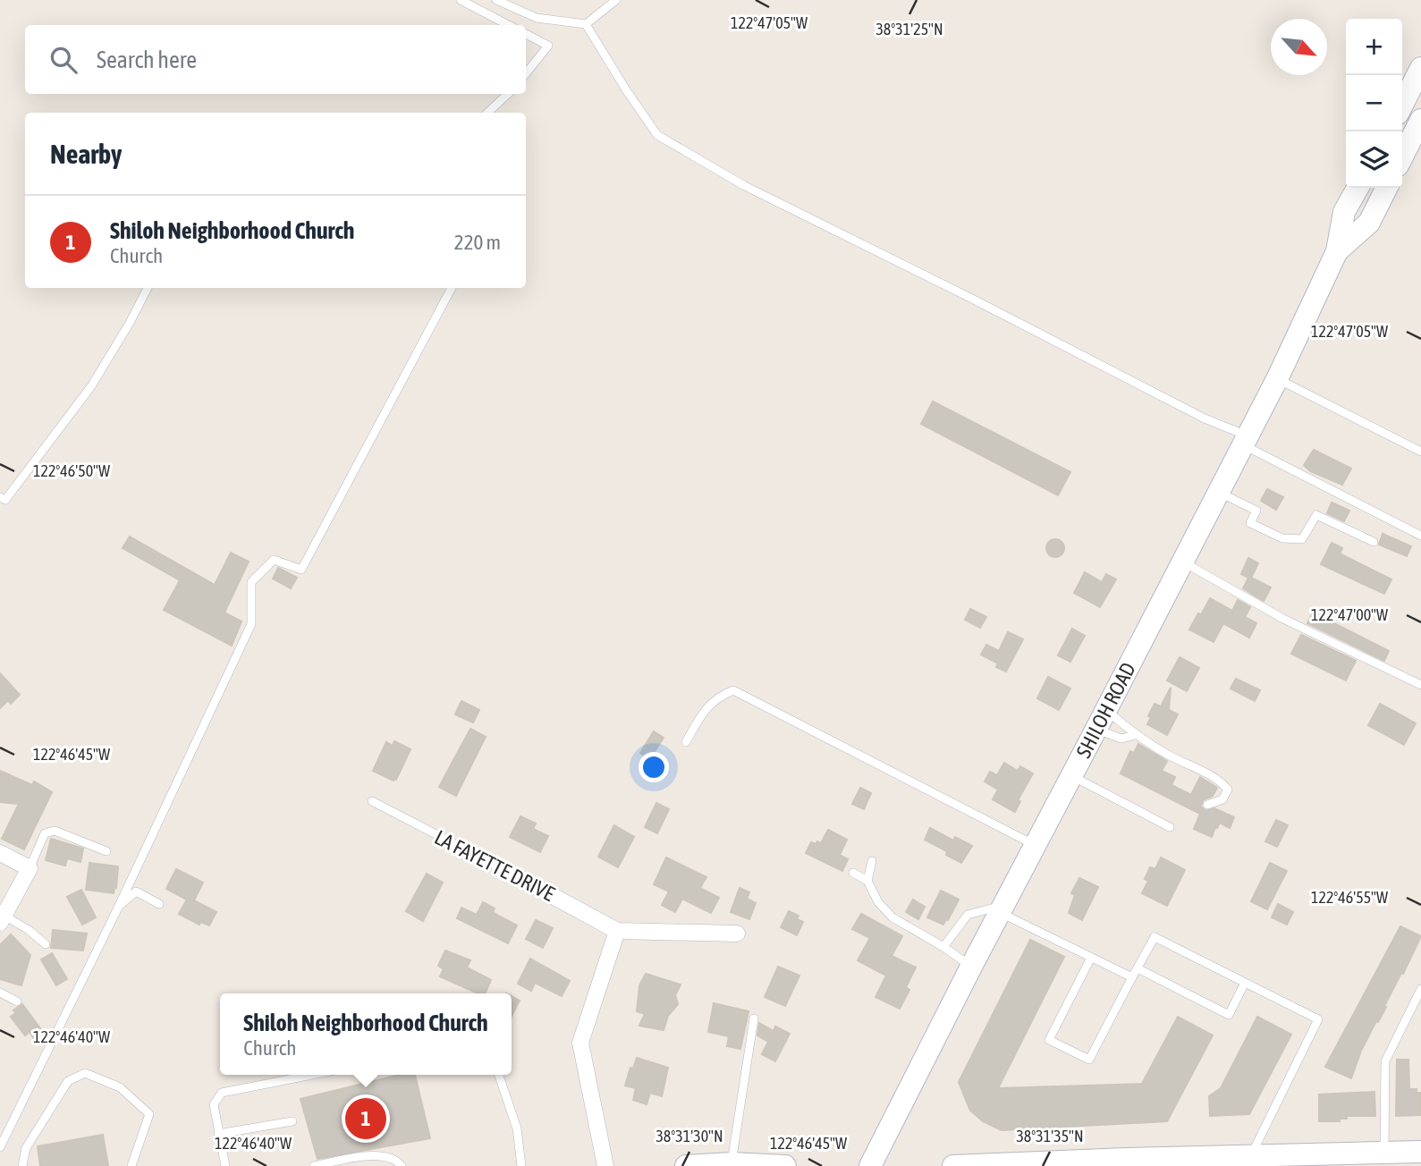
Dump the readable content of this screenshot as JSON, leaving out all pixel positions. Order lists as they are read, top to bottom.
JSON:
{
  "streets": {
    "main road": ["SHILOH ROAD"],
    "street": ["LA FAYETTE DRIVE"]
  },
  "north": "bottom right",
  "page": {
    "map_buttons": ["+", "−"],
    "search": "Search here",
    "heading": "Nearby",
    "list": [
      {
        "mark": "1",
        "name": "Shiloh Neighborhood Church",
        "note": "Church",
        "value": "220 m"
      }
    ],
    "popup": ["Shiloh Neighborhood Church", "Church"],
    "pins": "1"
  },
  "coordinates": [
    "122°47'05\"W",
    "38°31'25\"N",
    "122°46'50\"W",
    "122°47'00\"W",
    "122°46'45\"W",
    "122°46'55\"W",
    "122°46'40\"W",
    "38°31'30\"N",
    "38°31'35\"N"
  ]
}
